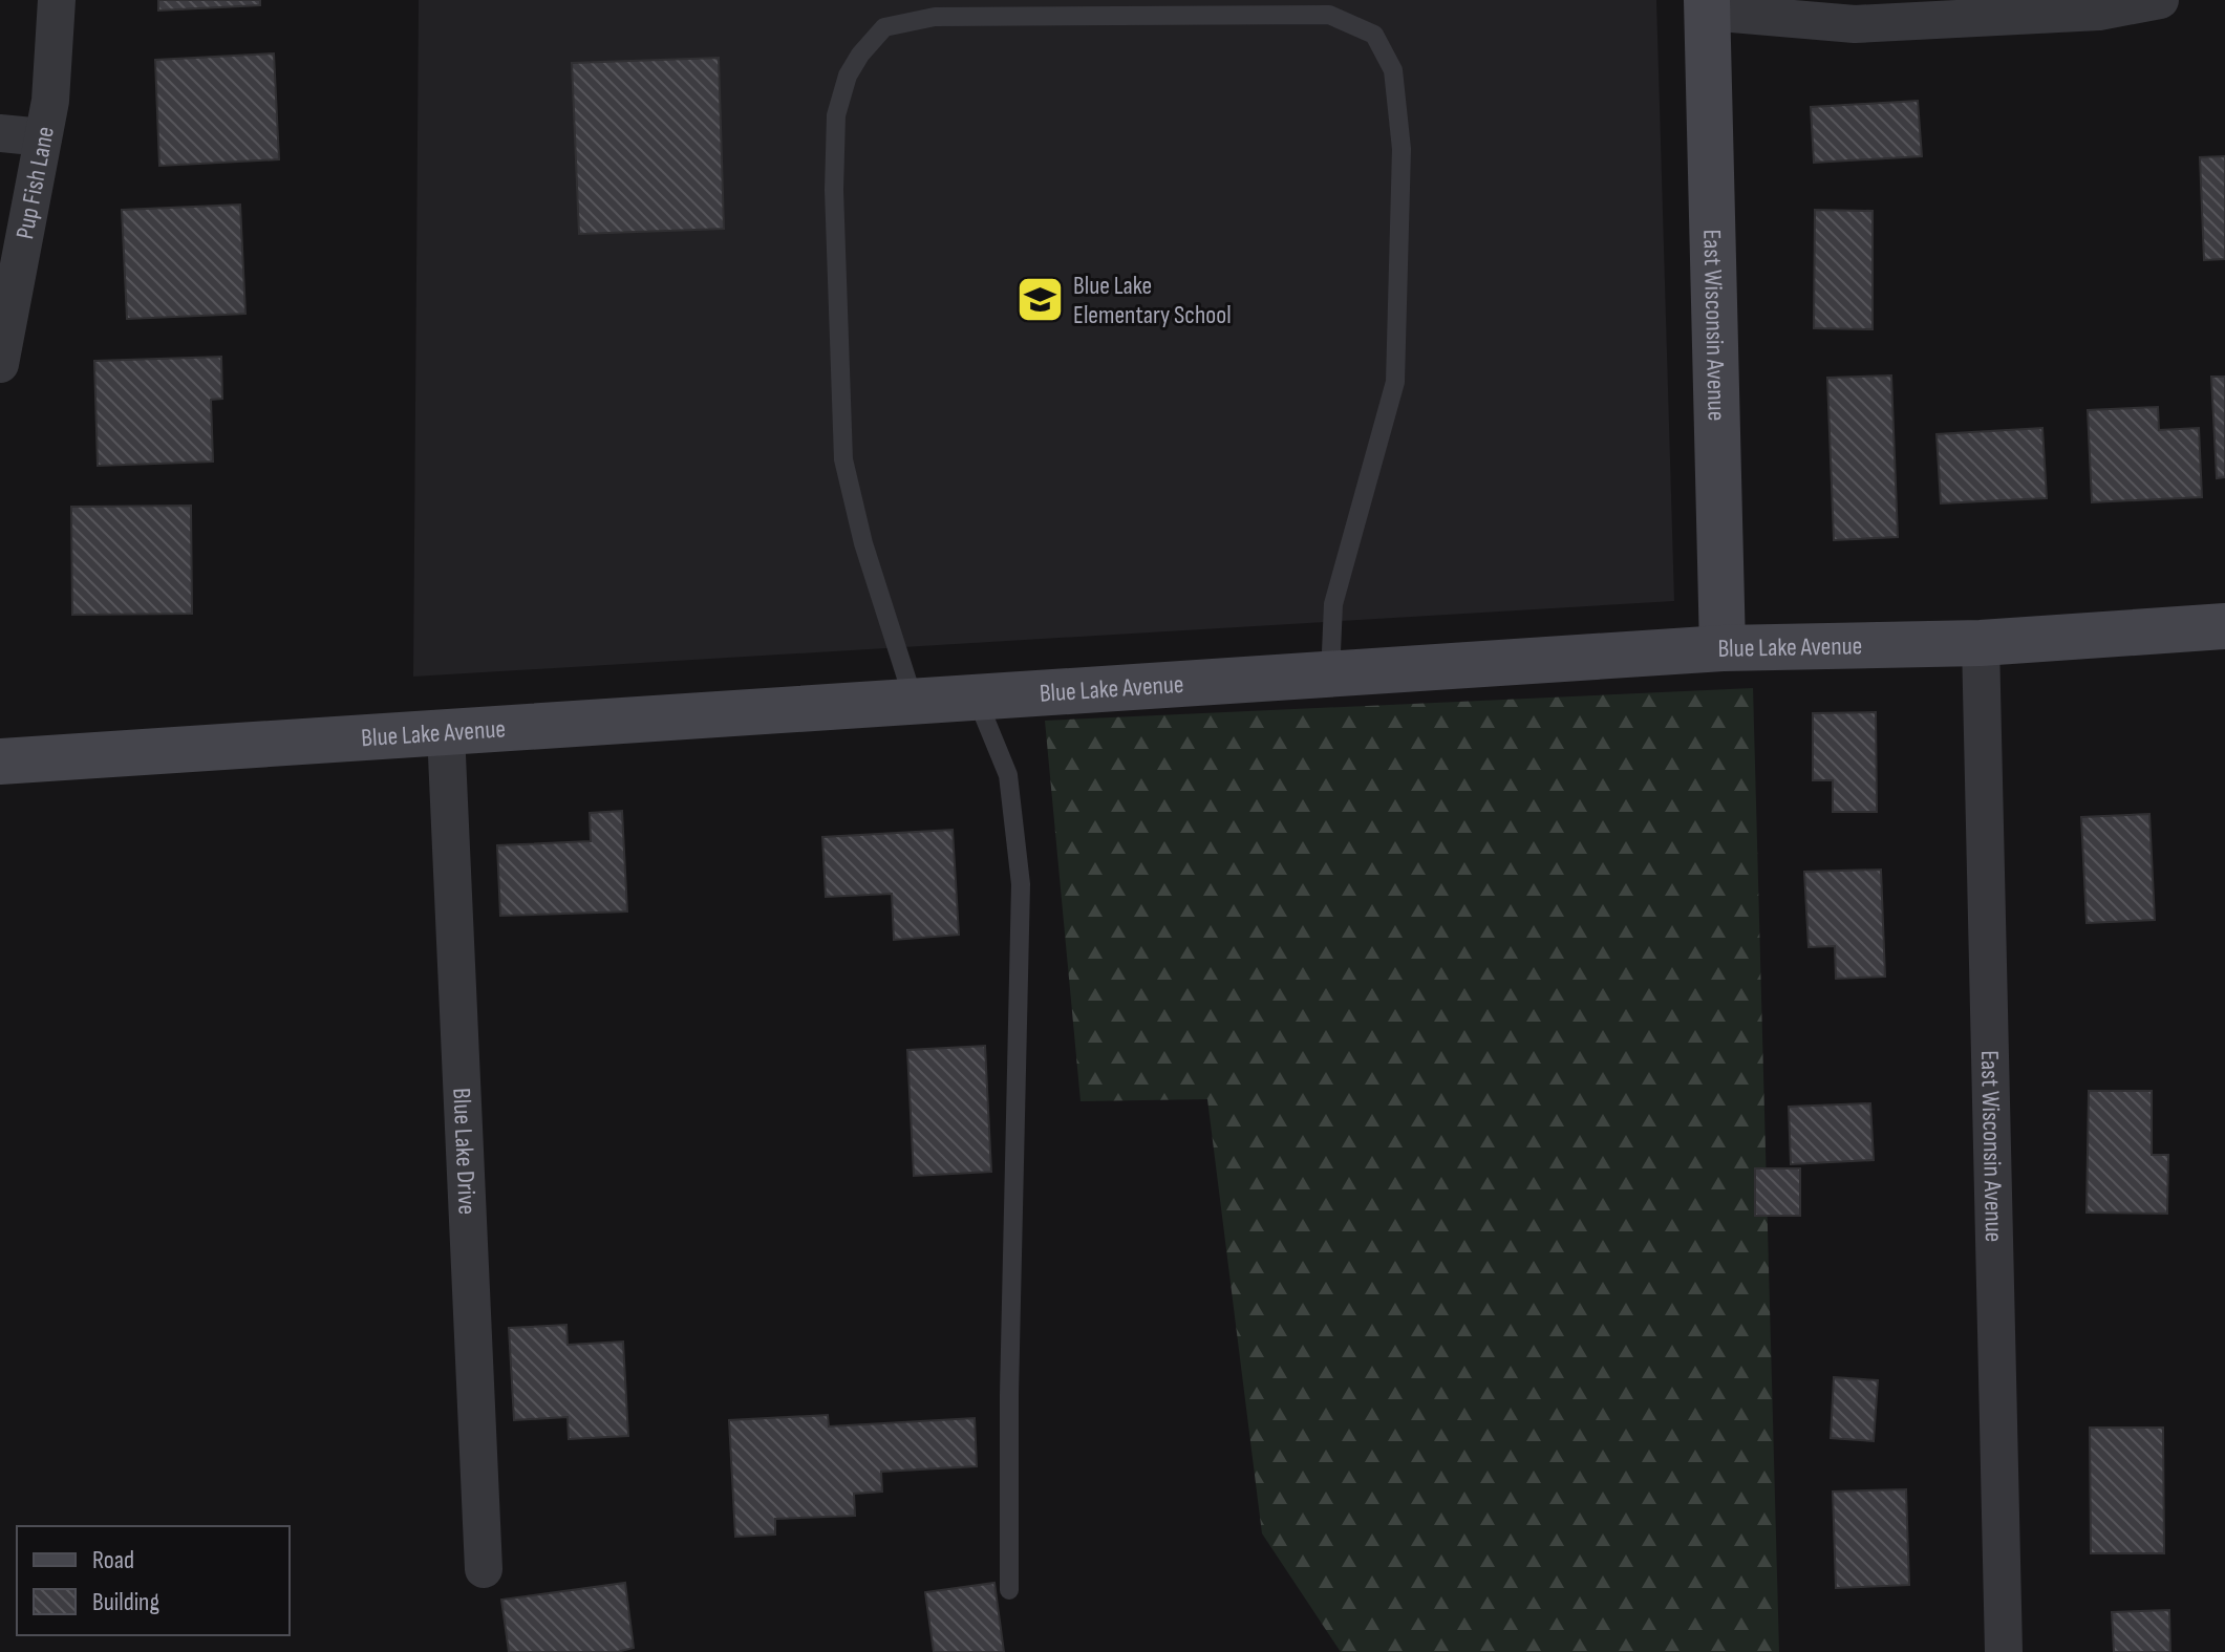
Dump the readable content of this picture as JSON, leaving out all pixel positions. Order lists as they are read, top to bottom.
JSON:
{
  "streets": {
    "main road": ["East Wisconsin Avenue", "Blue Lake Avenue"],
    "street": ["Pup Fish Lane", "Blue Lake Drive"]
  },
  "crossings": [
    ["East Wisconsin Avenue", "Blue Lake Avenue"],
    ["Blue Lake Avenue", "Blue Lake Drive"]
  ],
  "places": {
    "school or university": ["Blue Lake Elementary School"]
  },
  "legend": ["Road", "Building"]
}
